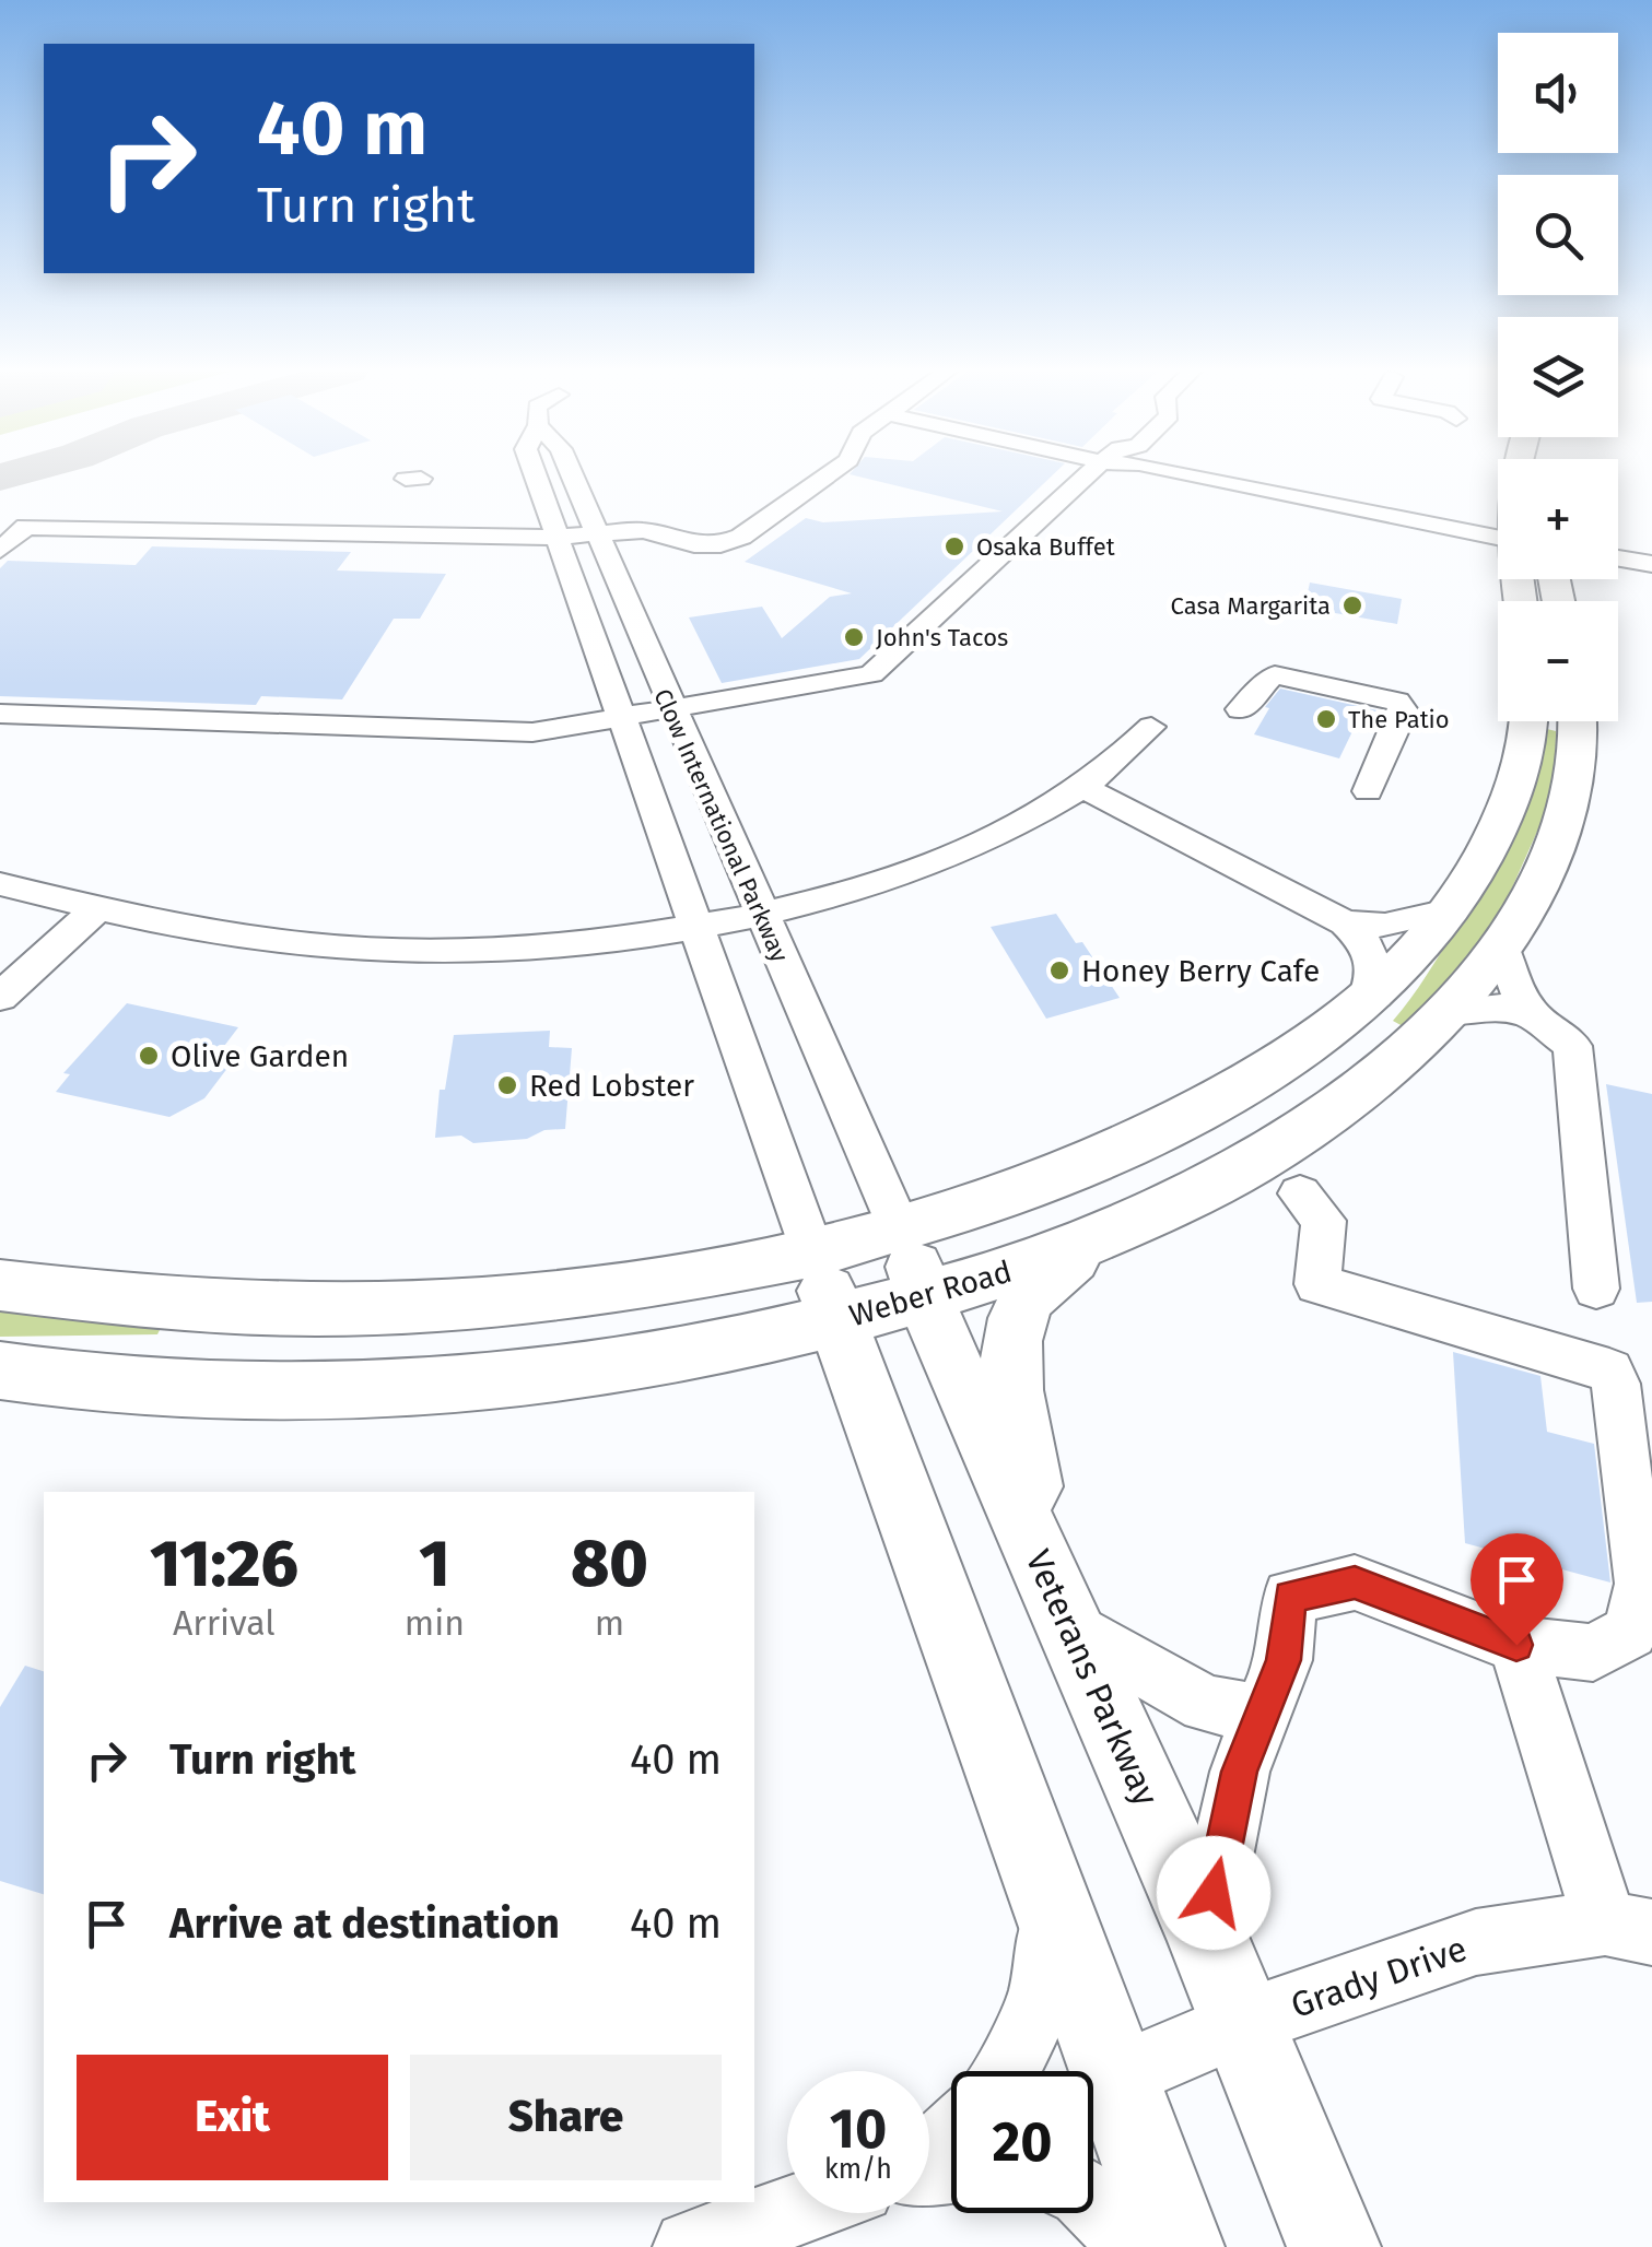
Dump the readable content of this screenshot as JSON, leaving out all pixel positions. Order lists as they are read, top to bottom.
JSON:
{
  "streets": {
    "main road": ["Weber Road", "Veterans Parkway"],
    "street": ["Clow International Parkway", "Grady Drive"]
  },
  "crossings": [
    ["Clow International Parkway", "Veterans Parkway"],
    ["Weber Road", "Veterans Parkway"],
    ["Veterans Parkway", "Grady Drive"]
  ],
  "places": [
    "Osaka Buffet",
    "Casa Margarita",
    "John's Tacos",
    "The Patio",
    "Honey Berry Cafe",
    "Olive Garden",
    "Red Lobster"
  ],
  "page": {
    "map_buttons": ["+", "−"],
    "turn": ["40 m", "Turn right"],
    "eta": [
      "11:26",
      "Arrival",
      "1",
      "min",
      "80",
      "m"
    ],
    "list": [
      {
        "name": "Turn right",
        "value": "40 m"
      },
      {
        "name": "Arrive at destination",
        "value": "40 m"
      }
    ],
    "buttons": ["Exit", "Share"],
    "speed": "10 km/h",
    "limit": "20"
  }
}
